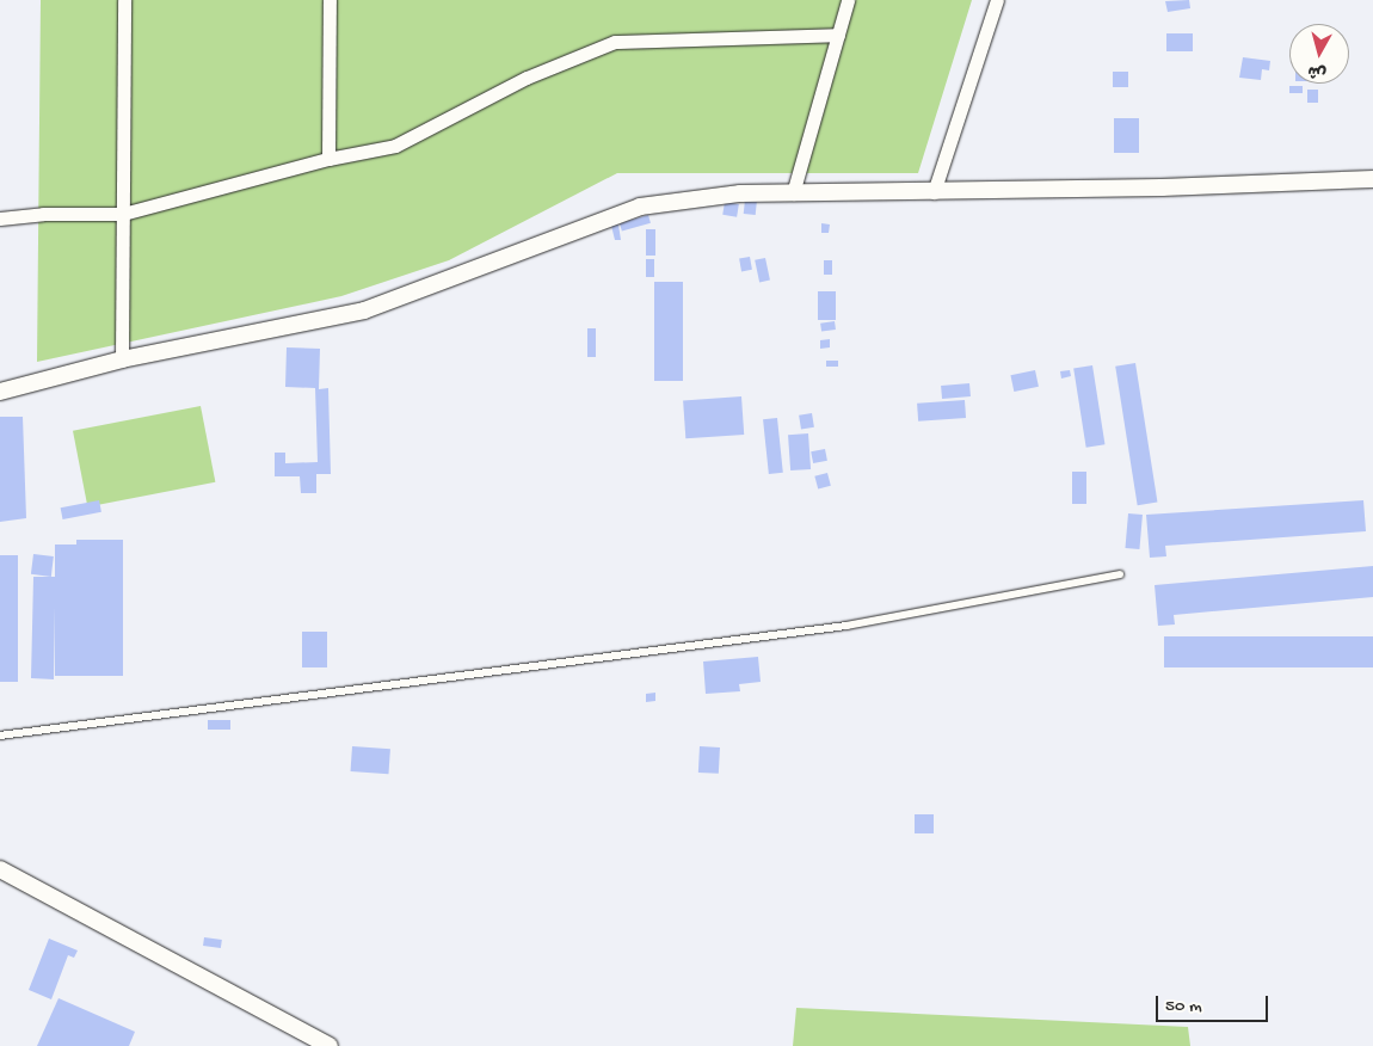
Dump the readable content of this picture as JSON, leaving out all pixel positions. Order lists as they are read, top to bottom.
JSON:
{
  "scale_bar": "50 m",
  "north": "bottom"
}
